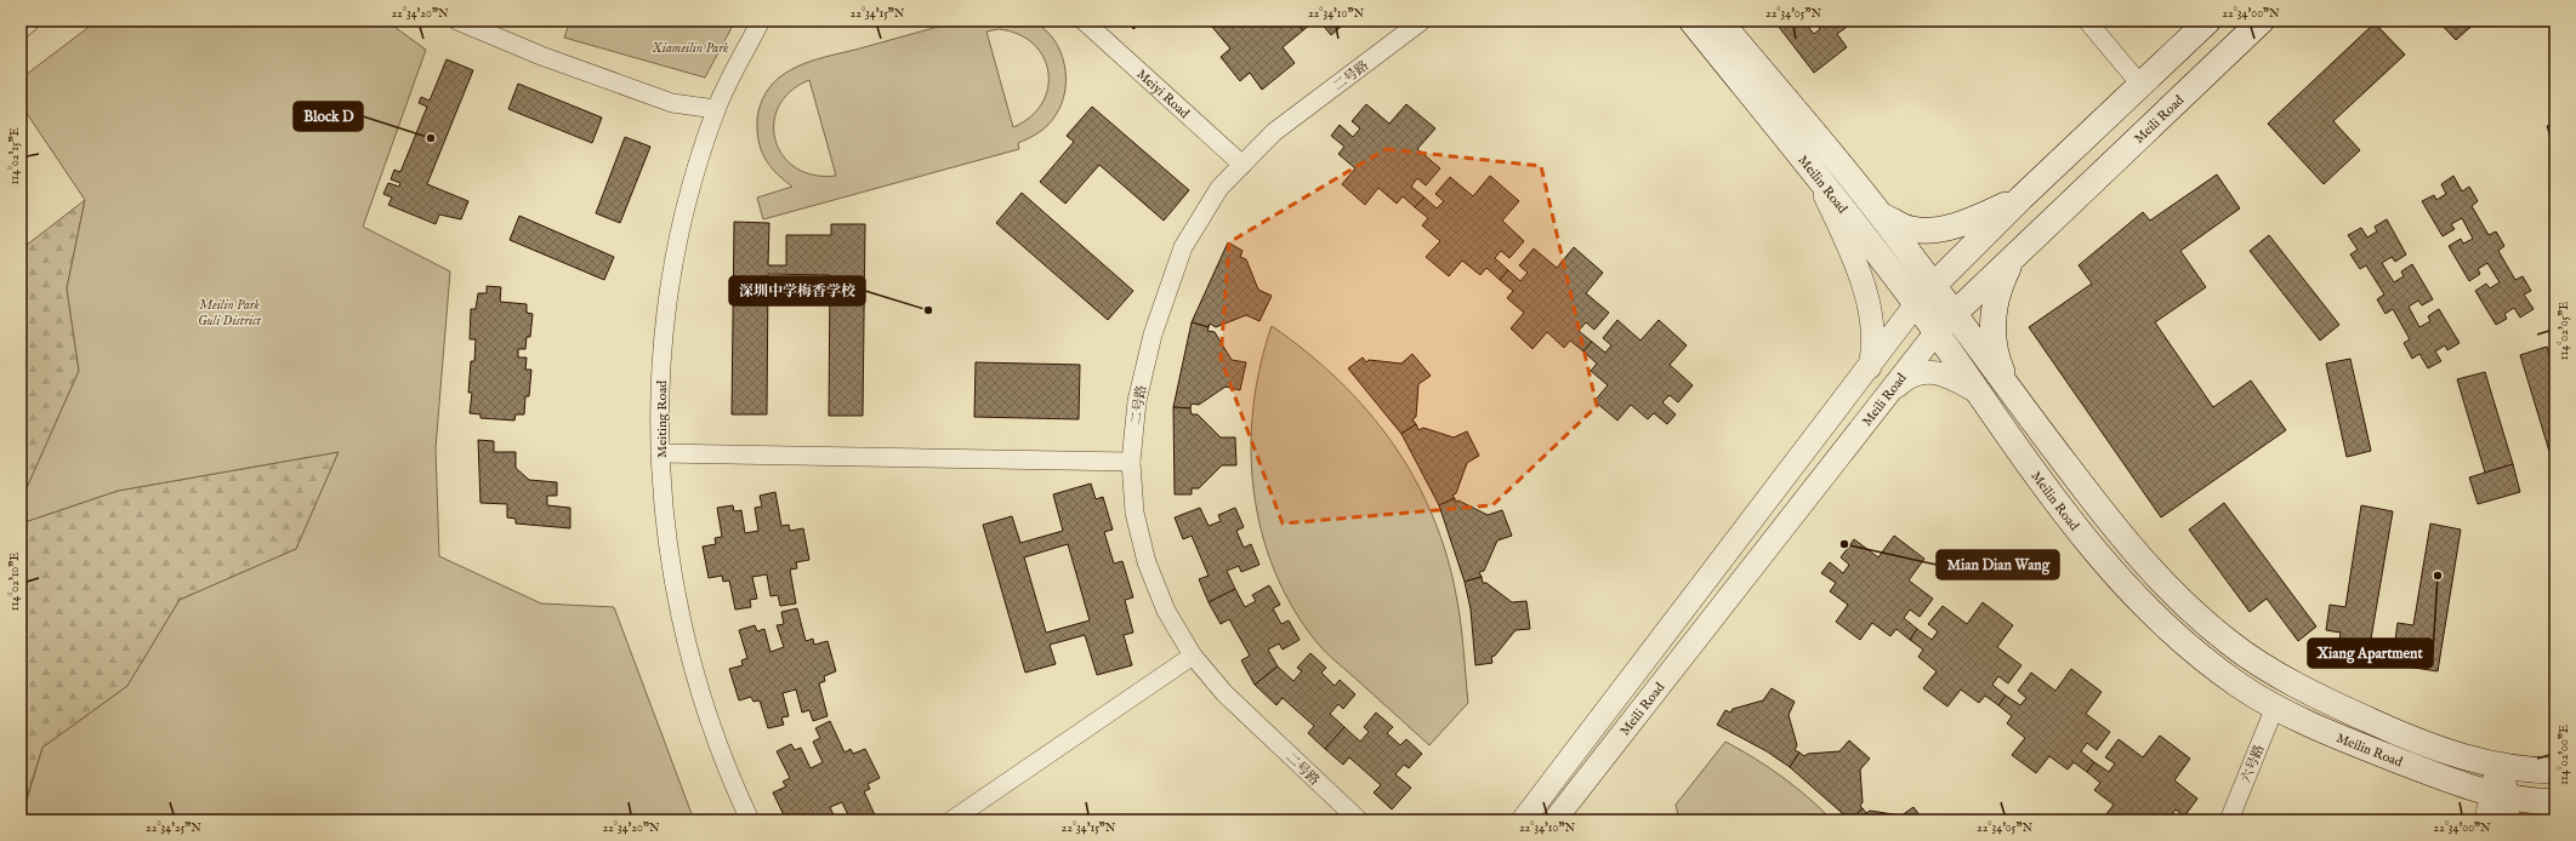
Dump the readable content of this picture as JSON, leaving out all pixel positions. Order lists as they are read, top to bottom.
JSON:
{
  "streets": {
    "main road": ["Meili Road", "Meilin Road"],
    "street": [
      "二号路",
      "Meiyi Road",
      "Meiting Road",
      "六号路"
    ]
  },
  "crossings": [
    ["二号路", "Meiyi Road"],
    ["Meili Road", "Meilin Road"],
    ["Meilin Road", "六号路"]
  ],
  "parks": ["Xiameilin Park", "Meilin Park Guli District"],
  "places": [
    "Block D",
    "深圳中学梅香学校",
    "Mian Dian Wang",
    "Xiang Apartment"
  ],
  "coordinates": [
    "22°34'20\"N",
    "22°34'15\"N",
    "22°34'10\"N",
    "22°34'05\"N",
    "22°34'00\"N",
    "114°02'15\"E",
    "114°02'05\"E",
    "114°02'10\"E",
    "114°02'00\"E",
    "22°34'25\"N"
  ]
}
